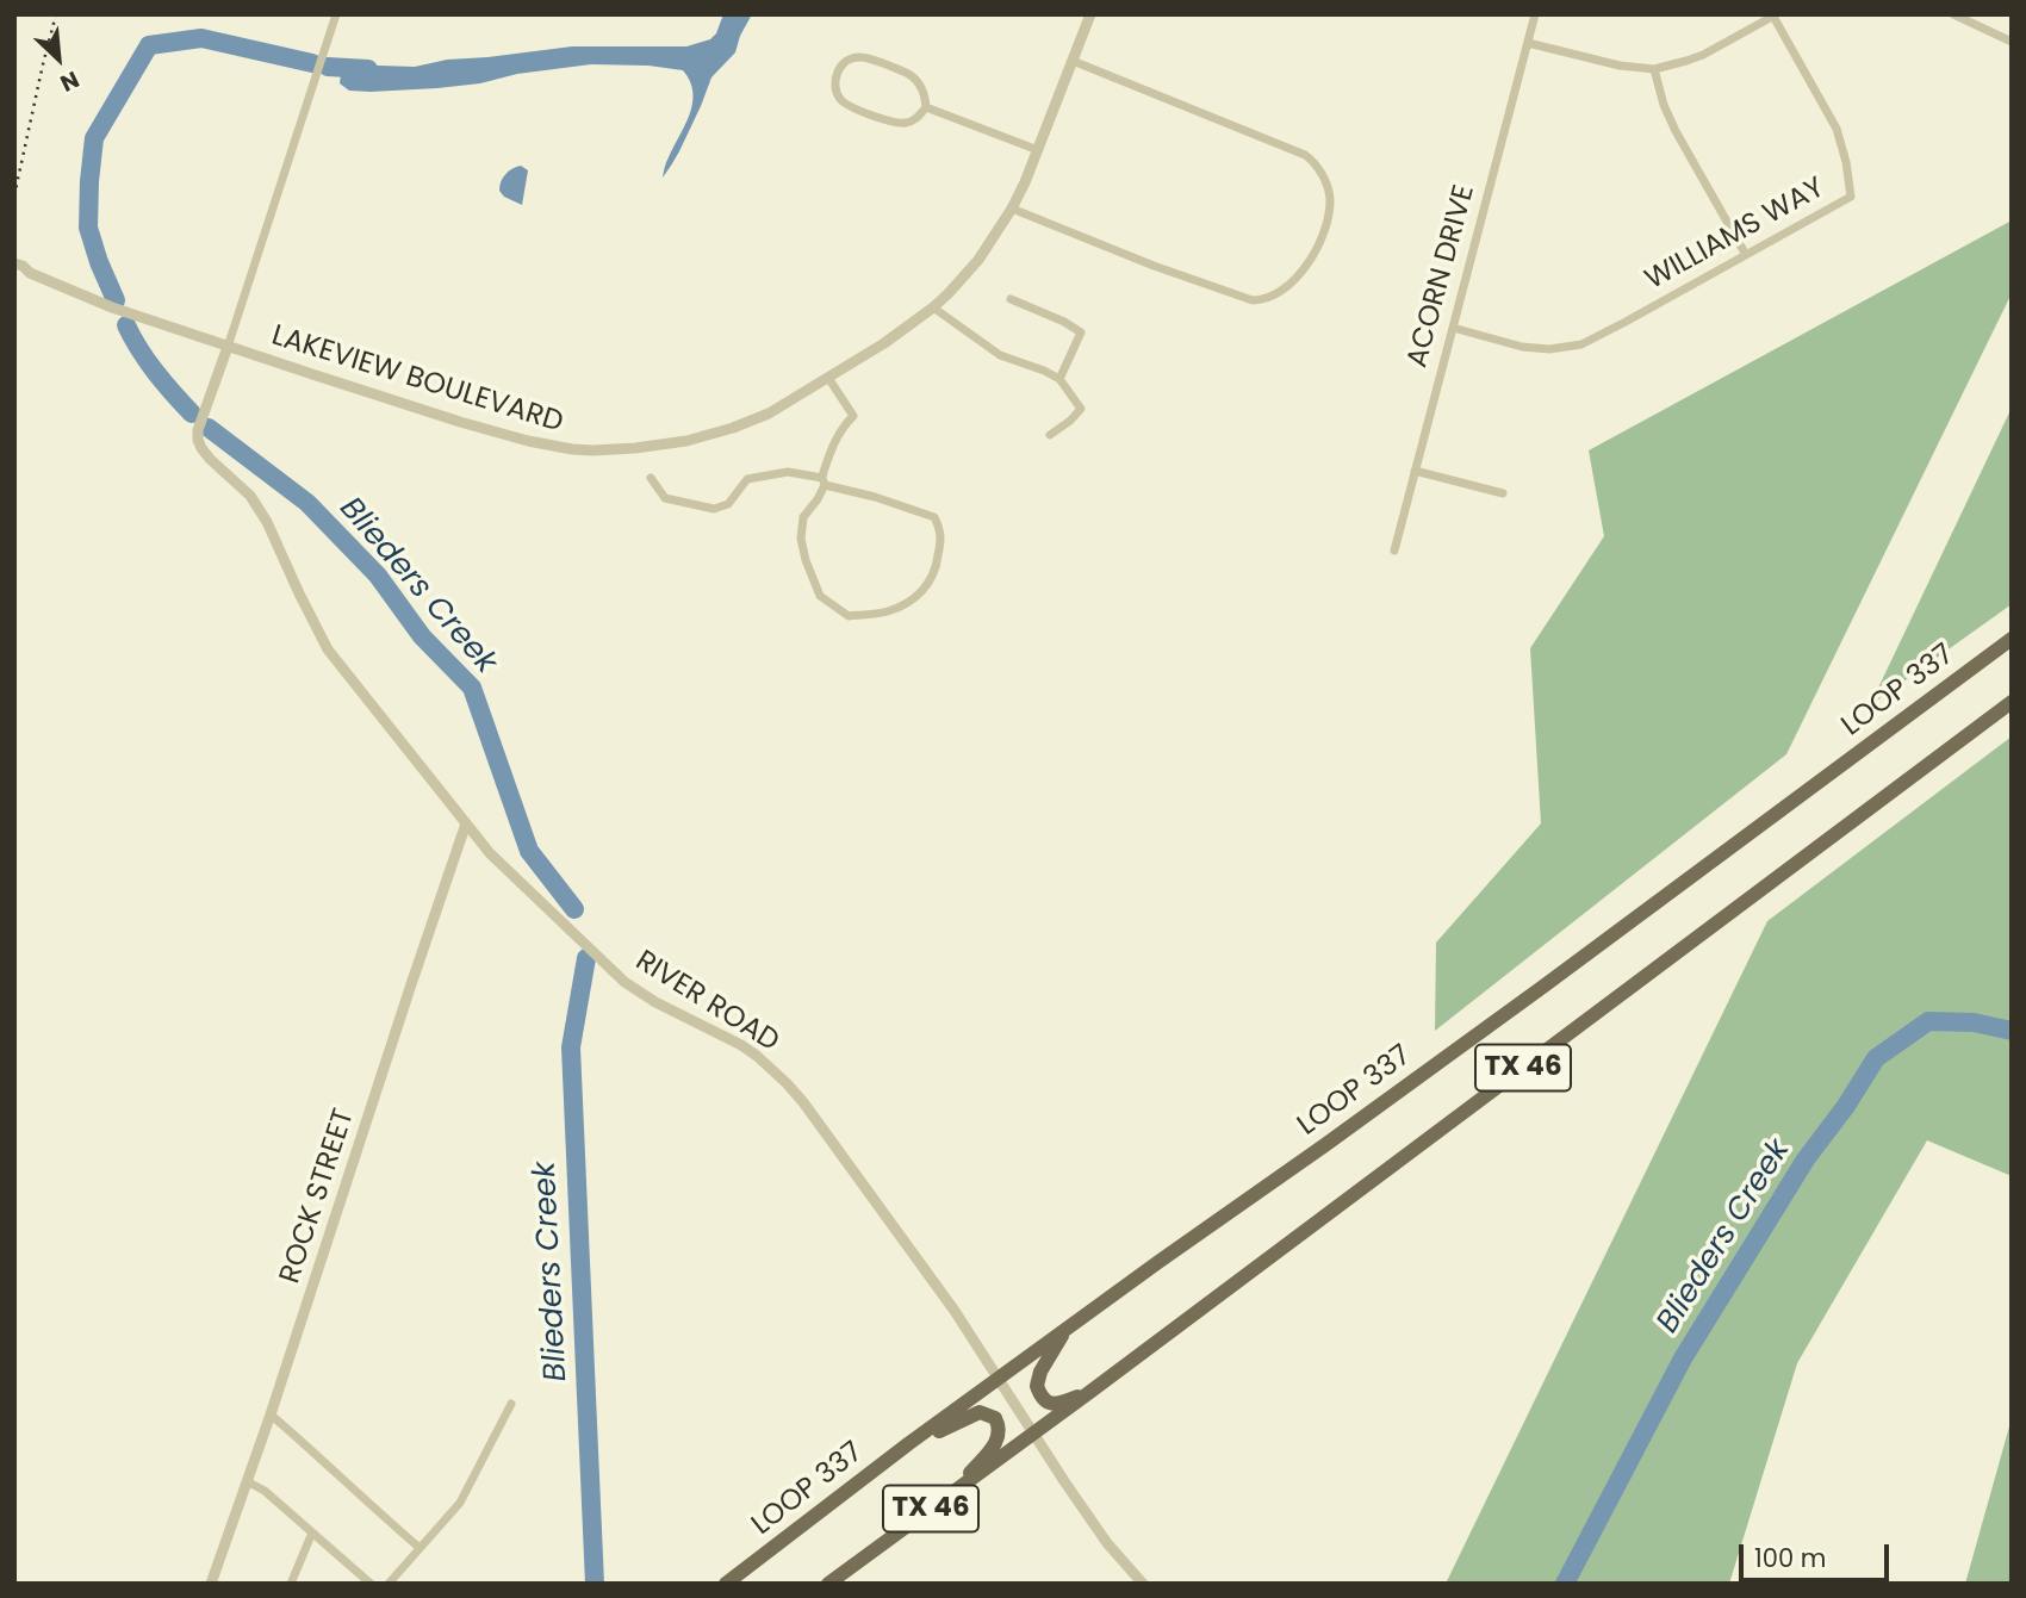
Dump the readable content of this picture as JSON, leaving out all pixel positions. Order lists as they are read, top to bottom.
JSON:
{
  "streets": {
    "main road": ["LOOP 337", "TX 46"],
    "street": [
      "WILLIAMS WAY",
      "ACORN DRIVE",
      "LAKEVIEW BOULEVARD",
      "RIVER ROAD",
      "ROCK STREET"
    ]
  },
  "crossings": [
    ["WILLIAMS WAY", "ACORN DRIVE"],
    ["LAKEVIEW BOULEVARD", "RIVER ROAD"],
    ["LOOP 337", "RIVER ROAD"],
    ["RIVER ROAD", "TX 46"],
    ["RIVER ROAD", "ROCK STREET"]
  ],
  "water": ["Blieders Creek"],
  "scale_bar": "100 m",
  "north": "bottom right"
}
